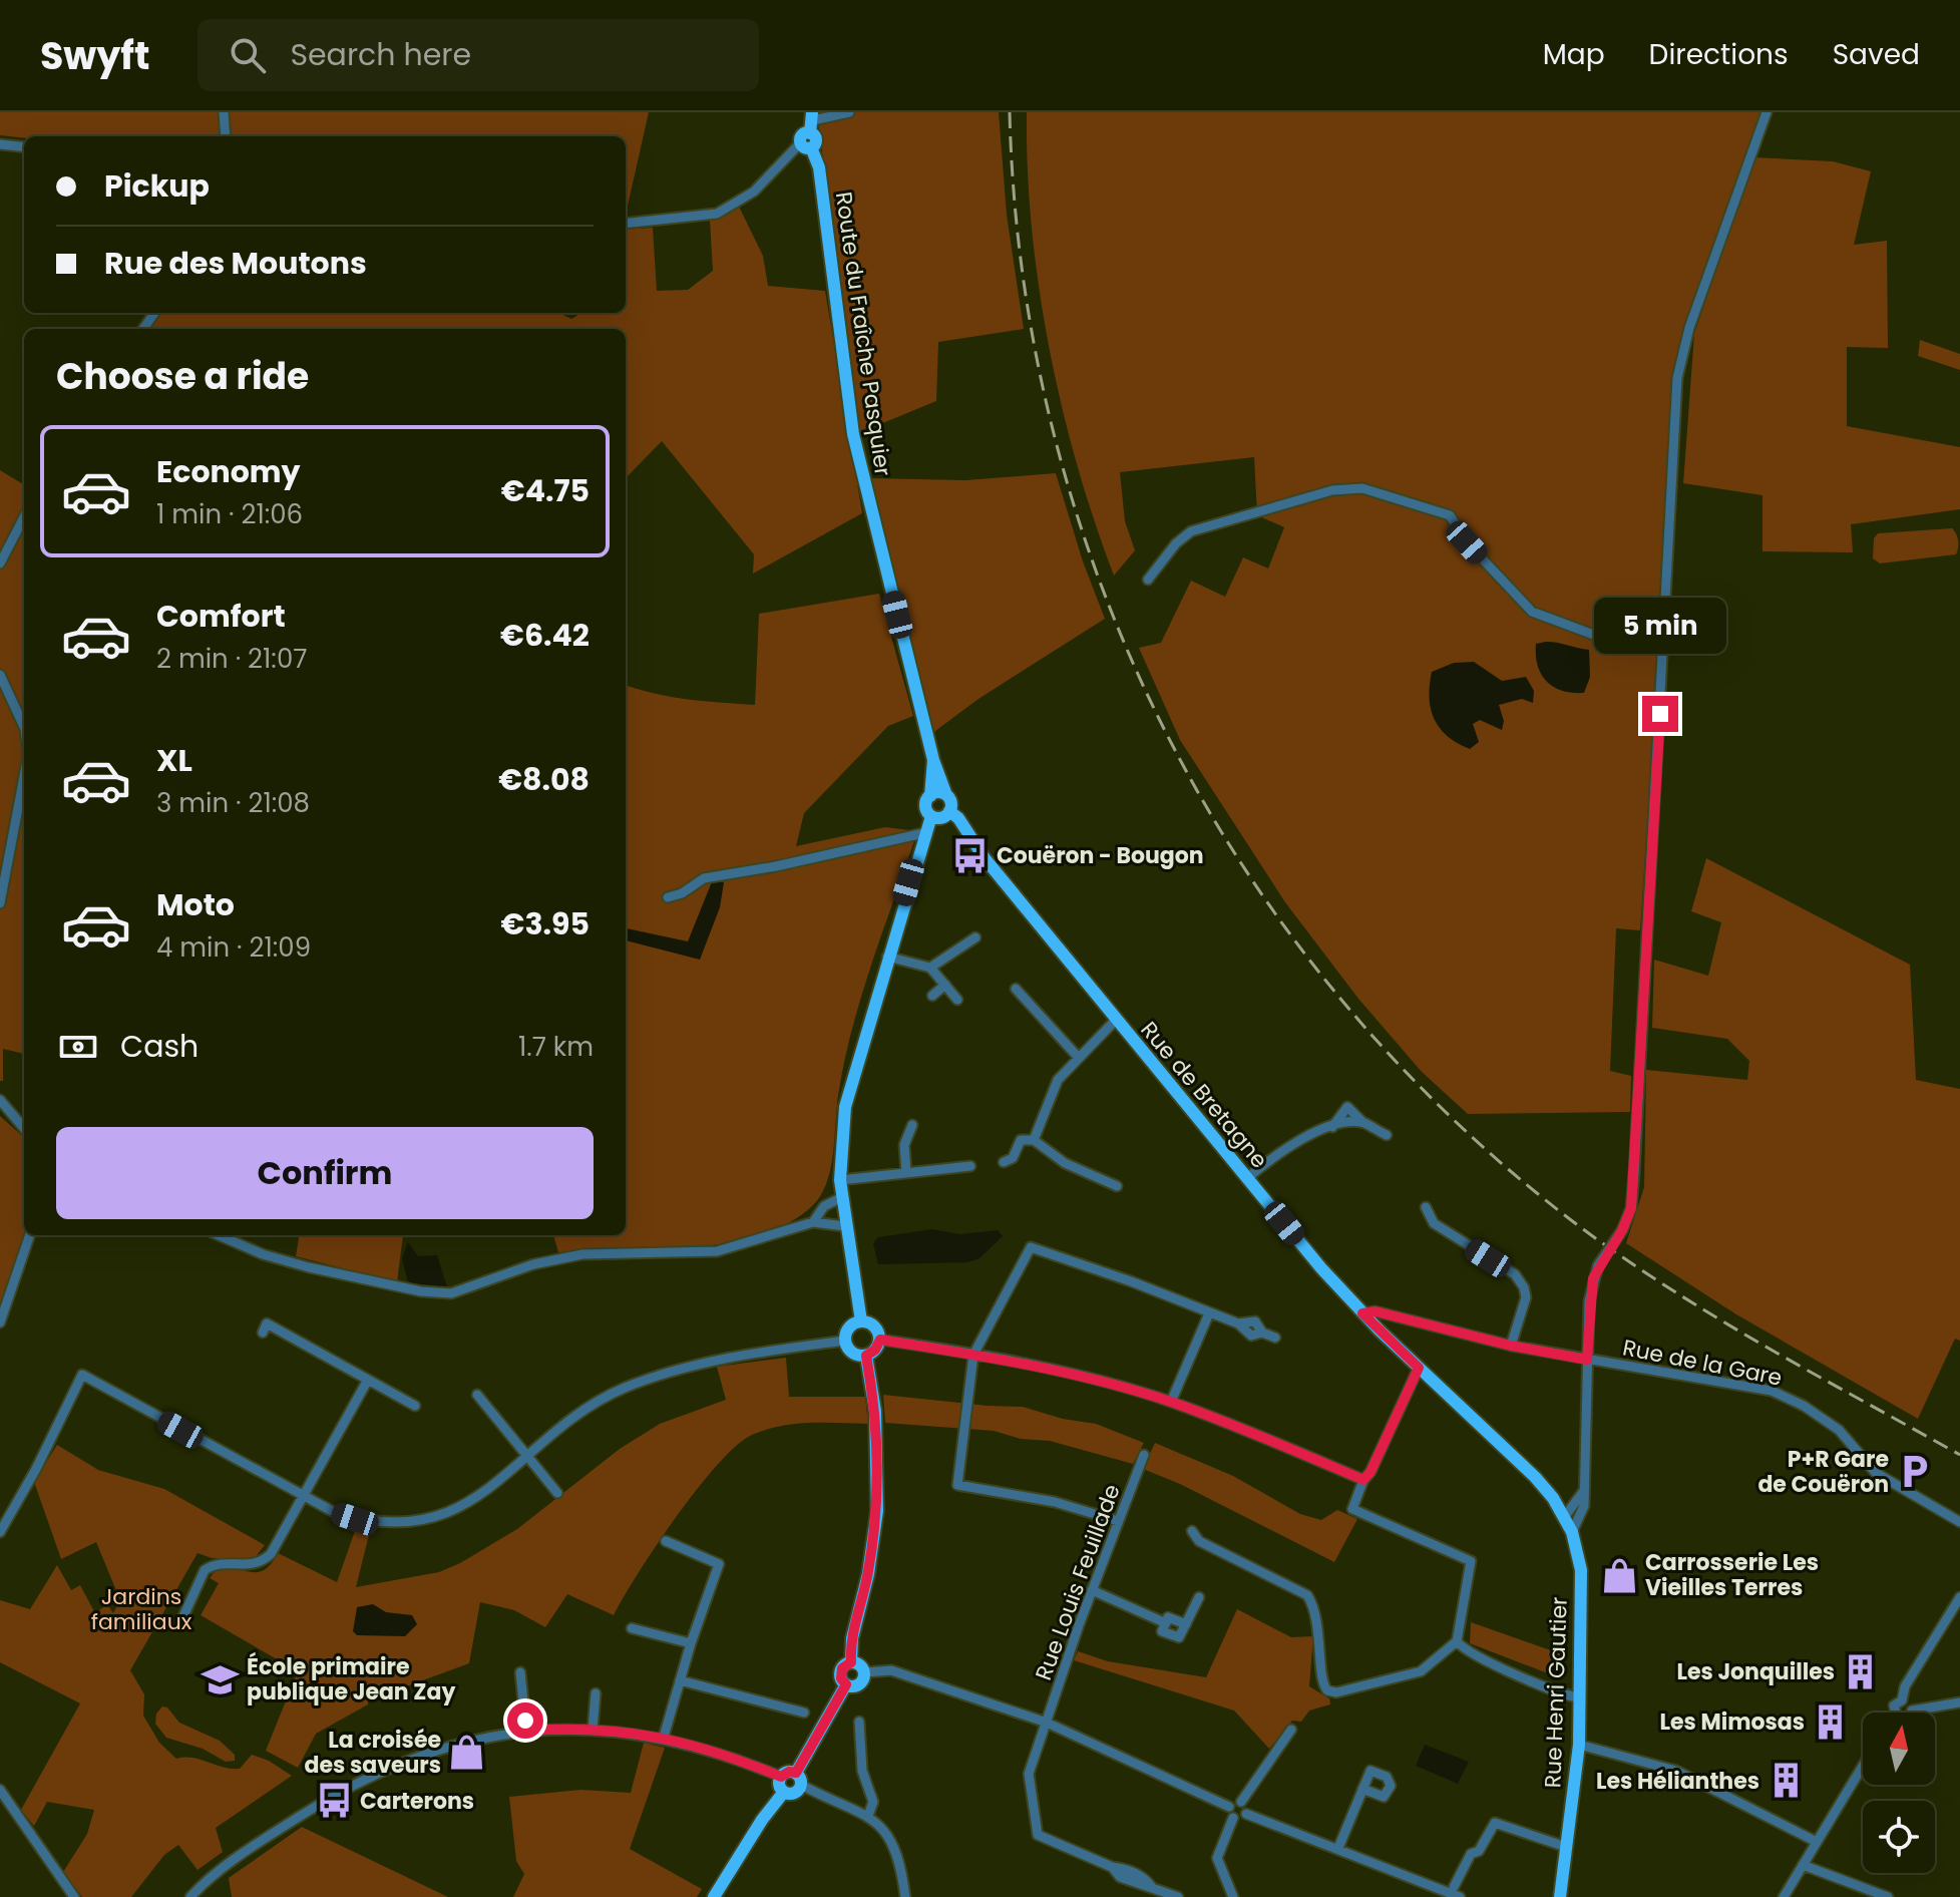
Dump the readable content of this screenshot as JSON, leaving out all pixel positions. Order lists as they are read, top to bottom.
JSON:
{
  "streets": {
    "main road": ["Route du Fraîche Pasquier", "Rue de Bretagne", "Rue Henri Gautier"],
    "street": ["Rue de la Gare", "Rue Louis Feuillade"]
  },
  "crossings": [
    ["Route du Fraîche Pasquier", "Rue de Bretagne"],
    ["Rue de Bretagne", "Rue de la Gare"],
    ["Rue de Bretagne", "Rue Henri Gautier"],
    ["Rue de la Gare", "Rue Henri Gautier"]
  ],
  "parks": ["Jardins familiaux"],
  "places": {
    "bus stop": ["Couëron - Bougon", "Carterons"],
    "parking": ["P+R Gare de Couëron"],
    "shop": ["Carrosserie Les Vieilles Terres", "La croisée des saveurs"],
    "building": ["Les Jonquilles", "Les Mimosas", "Les Hélianthes"],
    "school or university": ["École primaire publique Jean Zay"]
  },
  "north": "top",
  "page": {
    "header": "Swyft",
    "search": "Search here",
    "nav": ["Map", "Directions", "Saved"],
    "banner": ["Pickup", "Rue des Moutons"],
    "heading": "Choose a ride",
    "list": [
      {
        "name": "Economy",
        "note": "1 min · 21:06",
        "value": "€4.75"
      },
      {
        "name": "Comfort",
        "note": "2 min · 21:07",
        "value": "€6.42"
      },
      {
        "name": "XL",
        "note": "3 min · 21:08",
        "value": "€8.08"
      },
      {
        "name": "Moto",
        "note": "4 min · 21:09",
        "value": "€3.95"
      }
    ],
    "bubble": "5 min",
    "pay": ["Cash", "1.7 km"],
    "buttons": "Confirm"
  }
}
